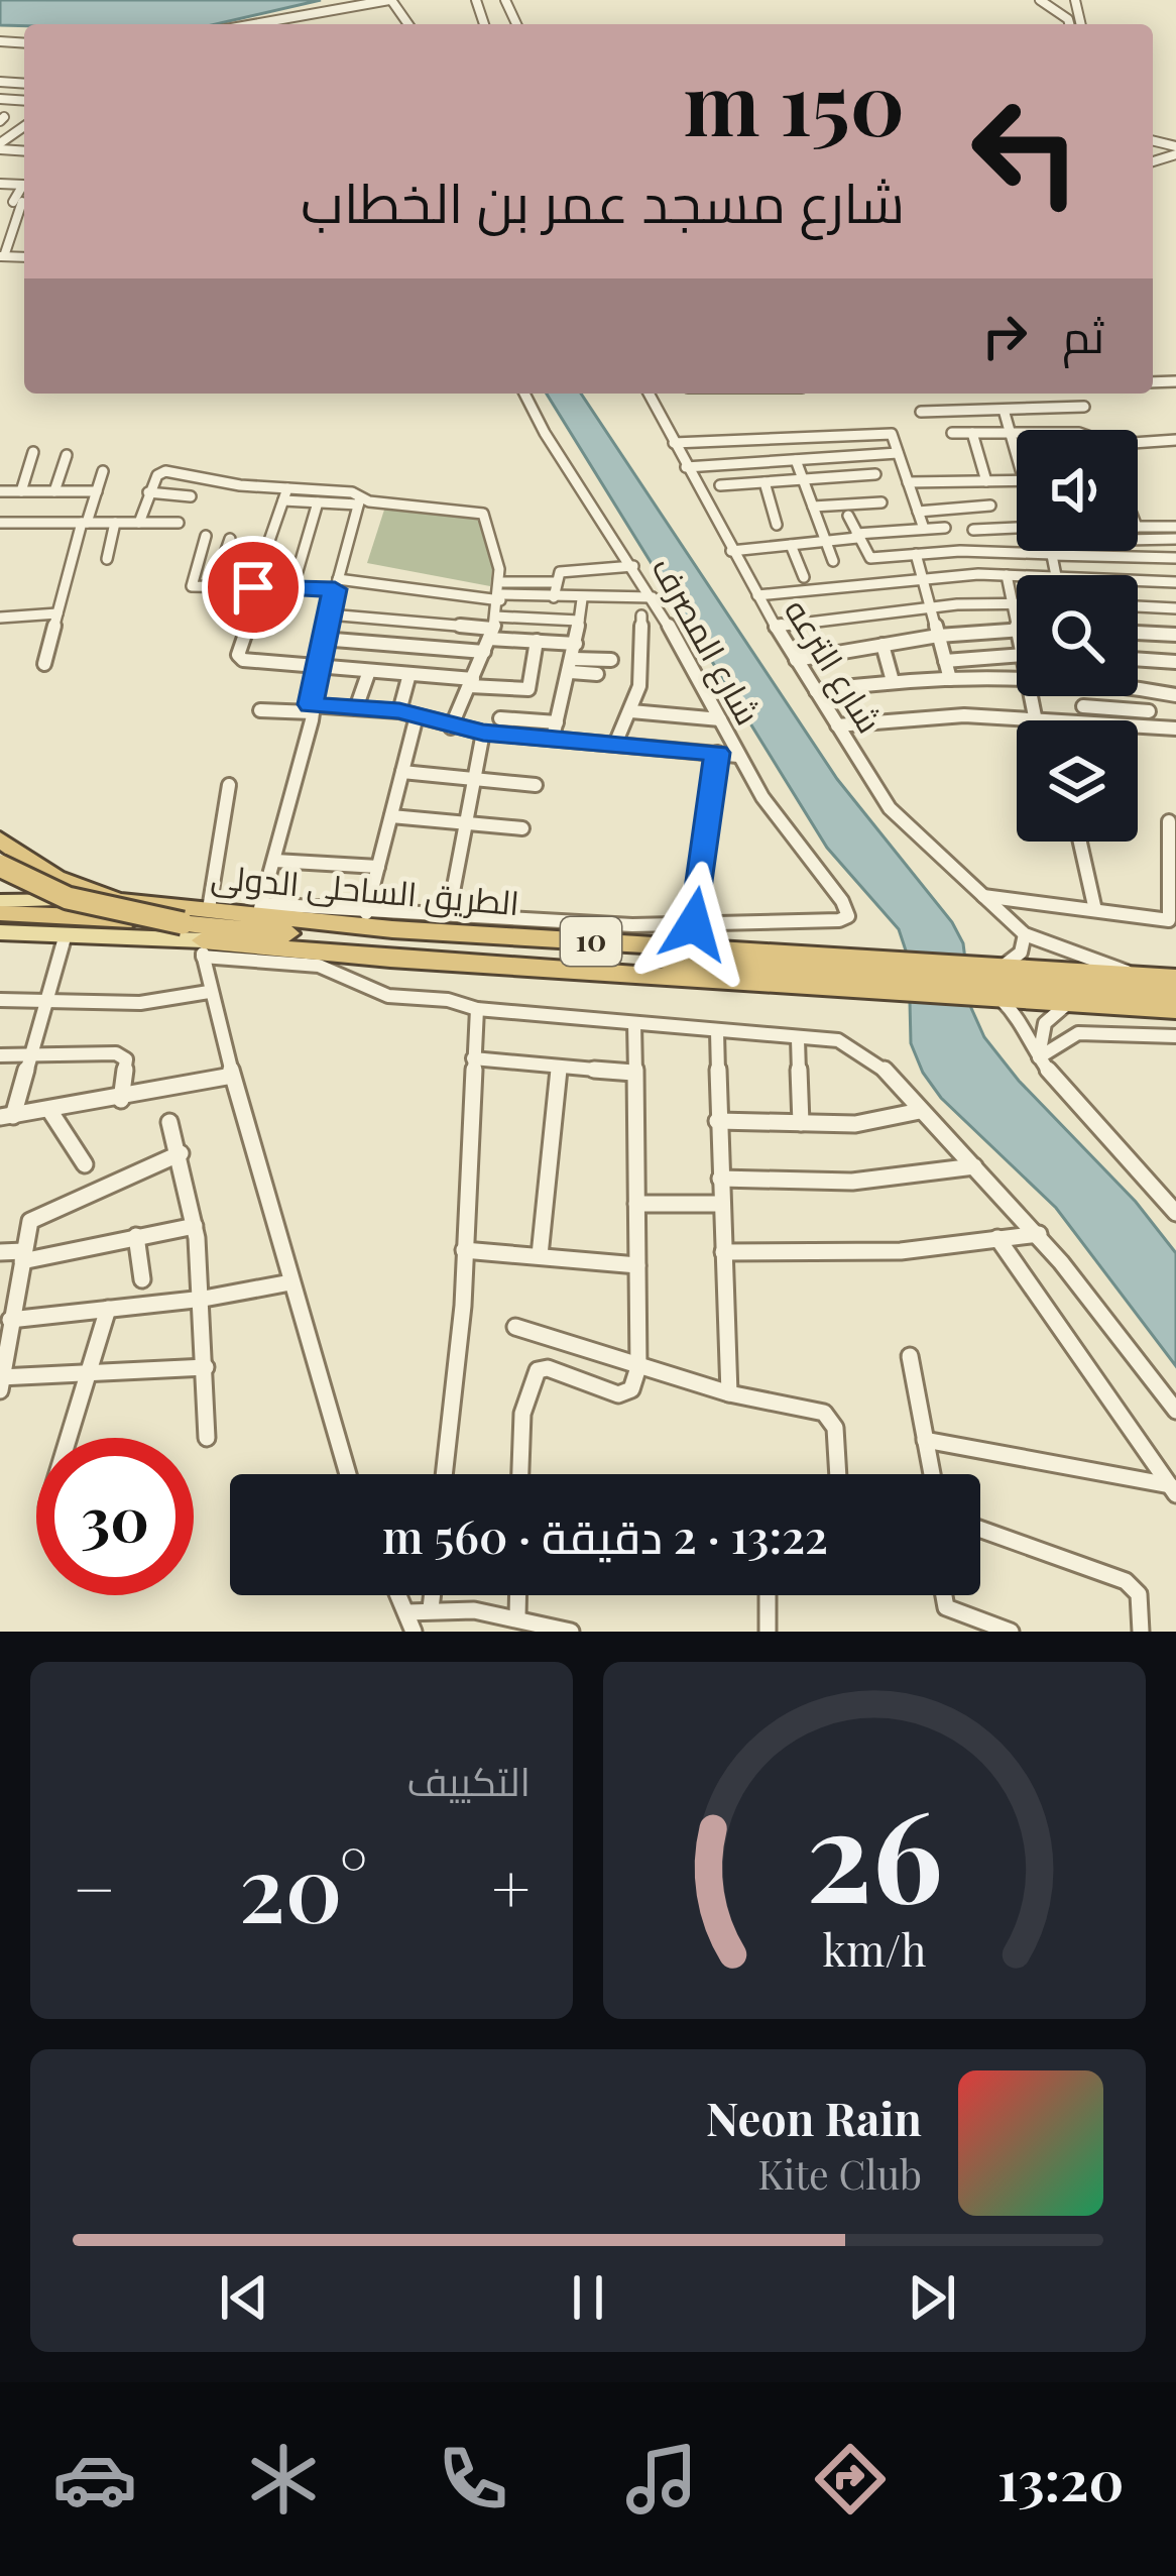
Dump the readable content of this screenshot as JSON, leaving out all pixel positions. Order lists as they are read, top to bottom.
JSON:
{
  "streets": {
    "highway": ["الطريق الساحلى الدولى", "10"],
    "street": ["شارع المصرف", "شارع الترعه"]
  },
  "crossings": [
    ["شارع الترعه", "الطريق الساحلى الدولى"],
    ["الطريق الساحلى الدولى", "10"]
  ],
  "page": {
    "turn": ["150 m", "شارع مسجد عمر بن الخطاب"],
    "then": "ثم",
    "limit": "30",
    "trip": "13:22 · 2 دقيقة · 560 m",
    "tile": "التكييف",
    "heat": ["−", "20°", "+"],
    "song": ["Neon Rain", "Kite Club"],
    "tabs": "13:20",
    "gauge": ["26", "km/h"]
  }
}
